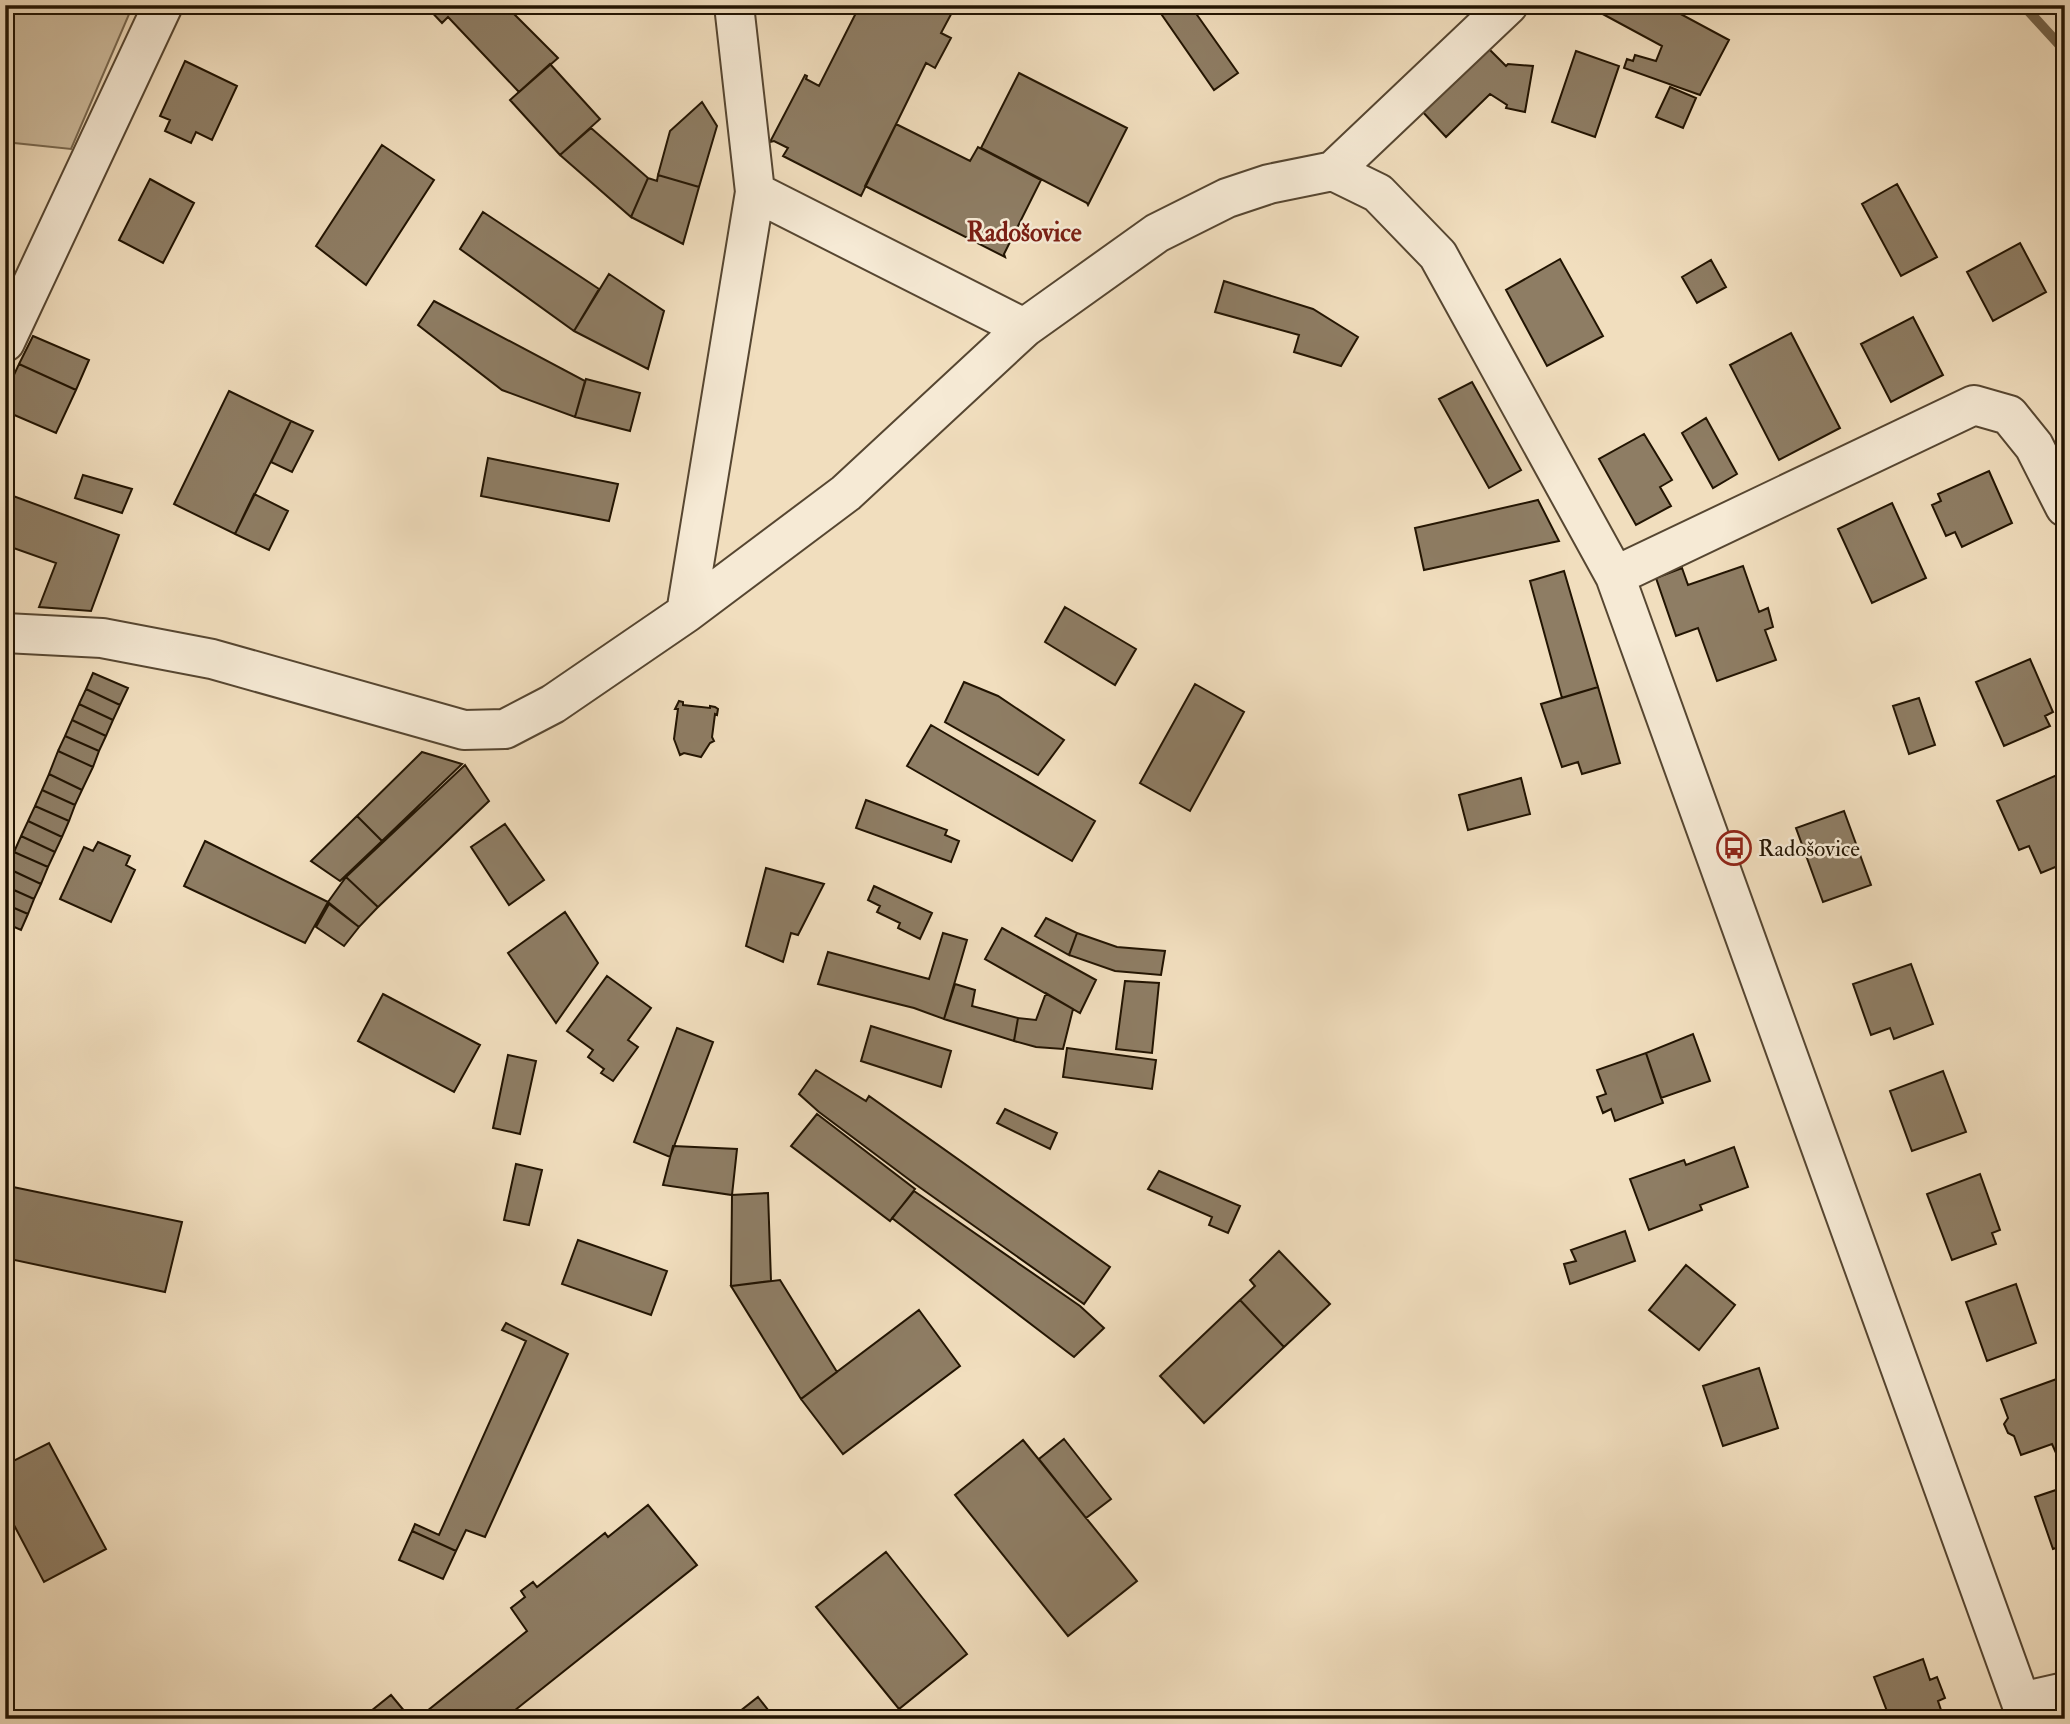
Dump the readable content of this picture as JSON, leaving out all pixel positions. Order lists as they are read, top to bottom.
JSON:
{
  "districts": ["Radošovice"],
  "places": {
    "bus stop": ["Radošovice"]
  }
}
